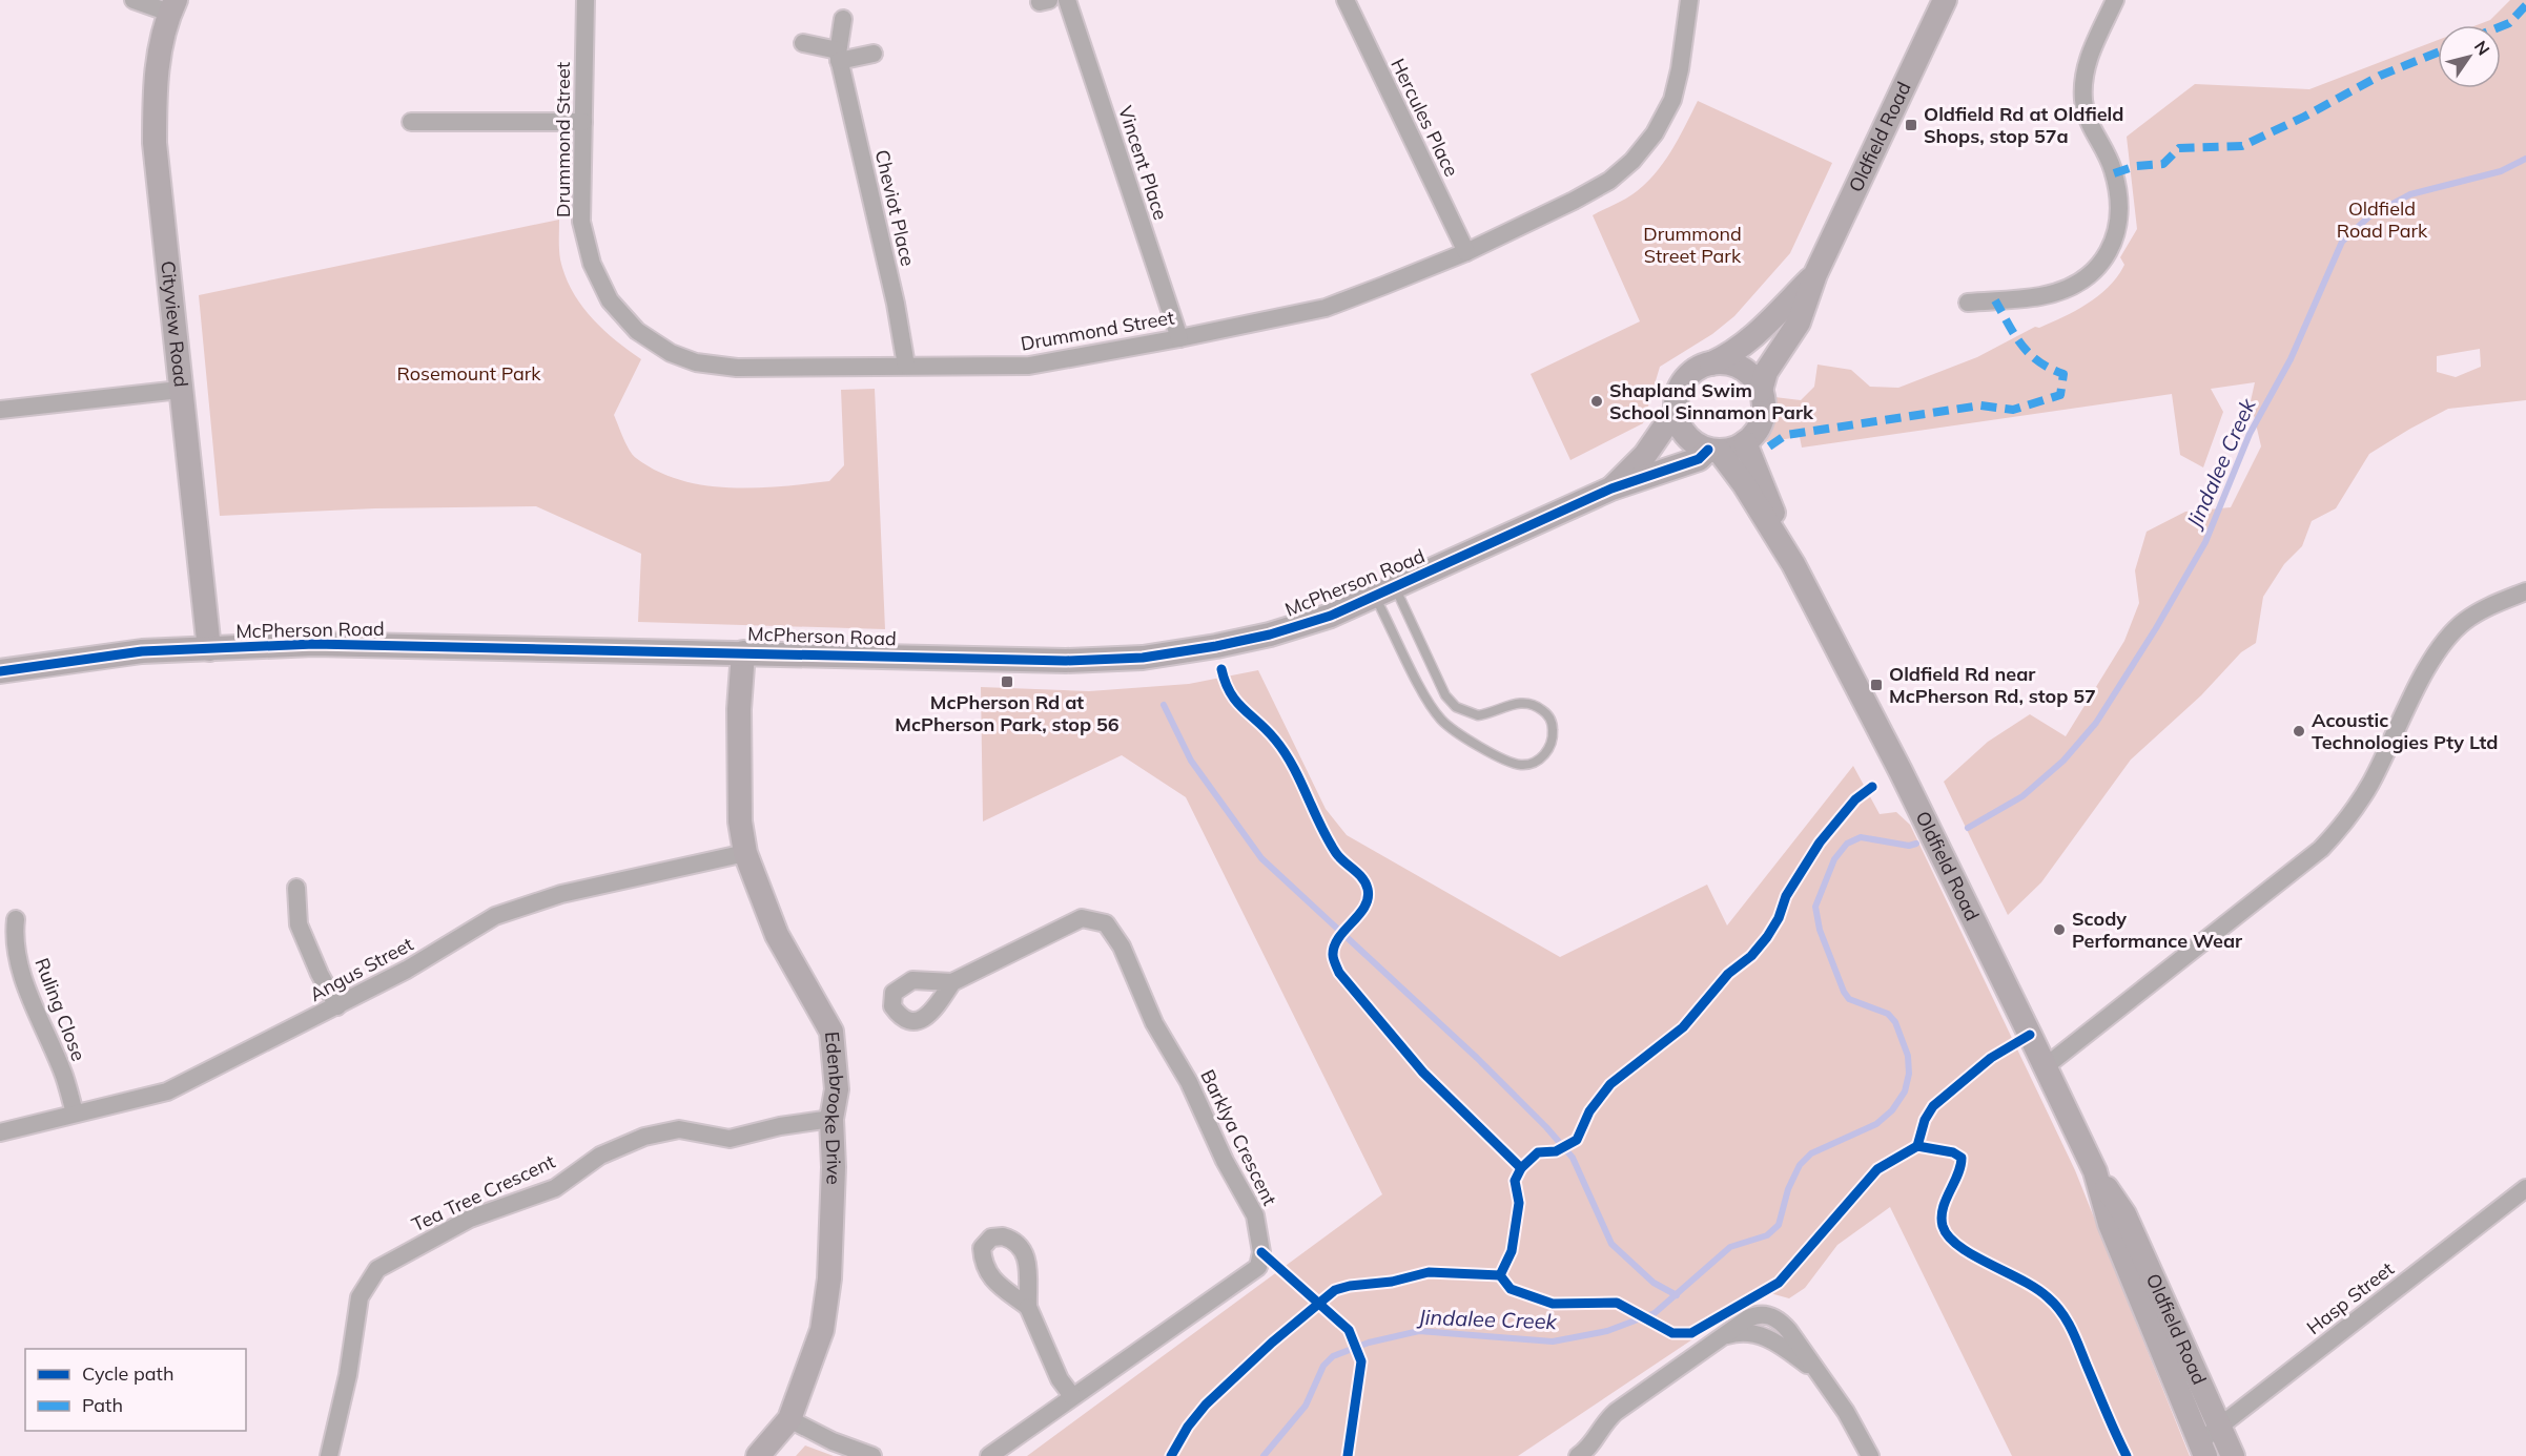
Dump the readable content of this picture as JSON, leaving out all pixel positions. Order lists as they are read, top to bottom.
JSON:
{
  "streets": {
    "street": [
      "Hercules Place",
      "Oldfield Road",
      "Drummond Street",
      "Vincent Place",
      "Cheviot Place",
      "Cityview Road",
      "McPherson Road",
      "Angus Street",
      "Ruling Close",
      "Edenbrooke Drive",
      "Barklya Crescent",
      "Tea Tree Crescent",
      "Hasp Street"
    ]
  },
  "crossings": [
    ["Hercules Place", "Drummond Street"],
    ["Oldfield Road", "Hasp Street"],
    ["Drummond Street", "Vincent Place"],
    ["Drummond Street", "Cheviot Place"],
    ["Cityview Road", "McPherson Road"],
    ["McPherson Road", "Edenbrooke Drive"],
    ["Angus Street", "Ruling Close"],
    ["Angus Street", "Edenbrooke Drive"],
    ["Edenbrooke Drive", "Tea Tree Crescent"]
  ],
  "water": ["Jindalee Creek"],
  "parks": ["Oldfield Road Park", "Drummond Street Park", "Rosemount Park"],
  "places": {
    "transit": ["Oldfield Rd at Oldfield Shops, stop 57a", "McPherson Rd at McPherson Park, stop 56", "Oldfield Rd near McPherson Rd, stop 57"],
    "other": ["Shapland Swim School Sinnamon Park", "Acoustic Technologies Pty Ltd", "Scody Performance Wear"]
  },
  "legend": ["Cycle path", "Path"],
  "north": "top right"
}
